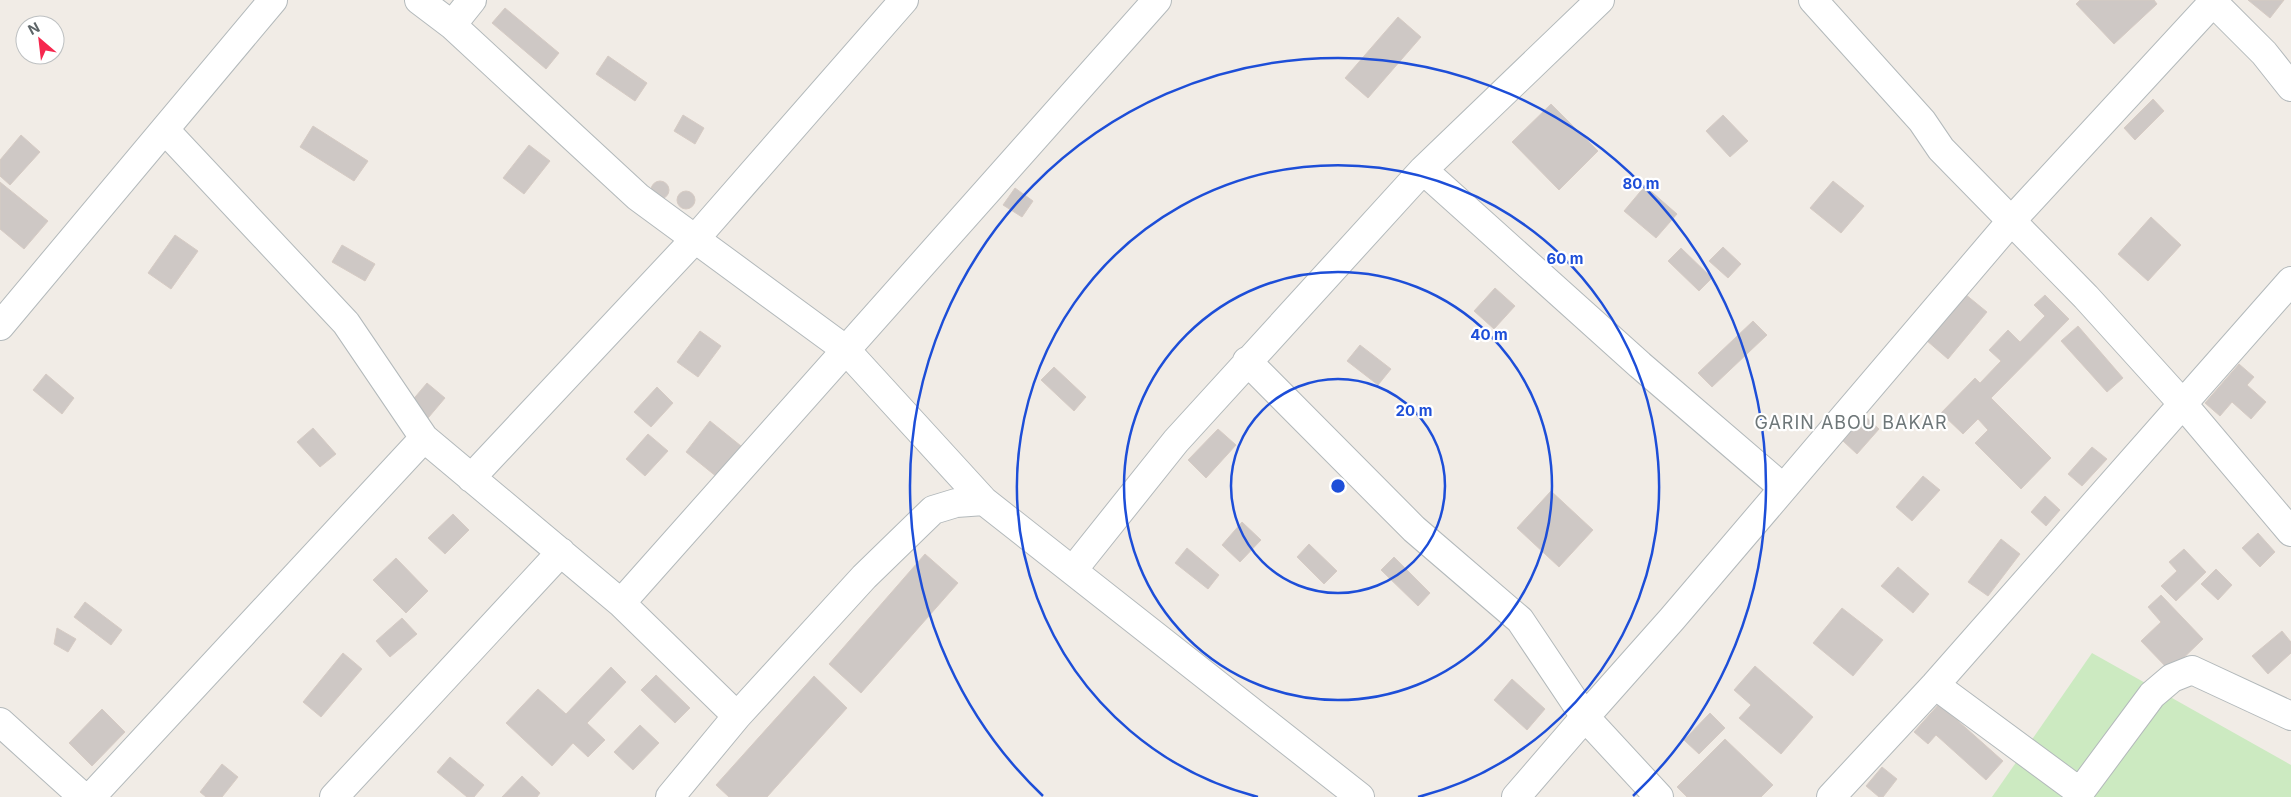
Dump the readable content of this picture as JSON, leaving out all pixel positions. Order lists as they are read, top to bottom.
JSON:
{
  "districts": ["GARIN ABOU BAKAR"],
  "north": "top left",
  "rings": [
    "80 m",
    "60 m",
    "40 m",
    "20 m"
  ]
}
